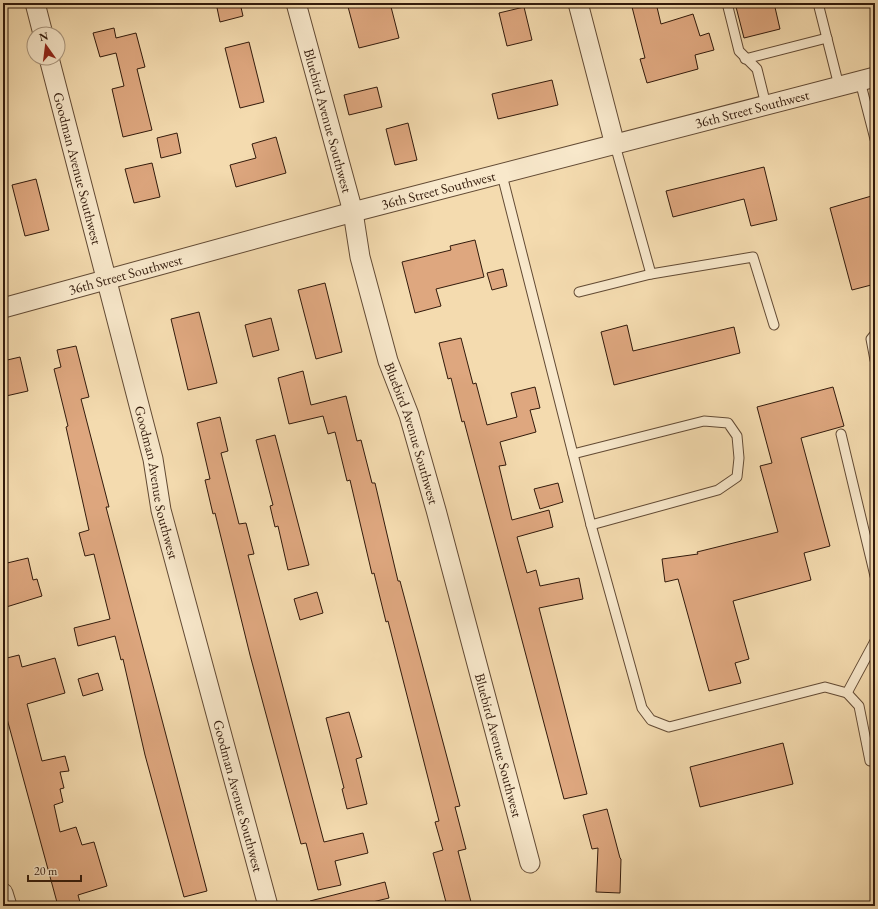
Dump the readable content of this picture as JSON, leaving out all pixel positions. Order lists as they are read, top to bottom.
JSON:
{
  "streets": {
    "street": ["36th Street Southwest", "Bluebird Avenue Southwest", "Goodman Avenue Southwest"]
  },
  "crossings": [
    ["36th Street Southwest", "Bluebird Avenue Southwest"],
    ["36th Street Southwest", "Goodman Avenue Southwest"]
  ],
  "scale_bar": "20 m",
  "north": "top"
}
